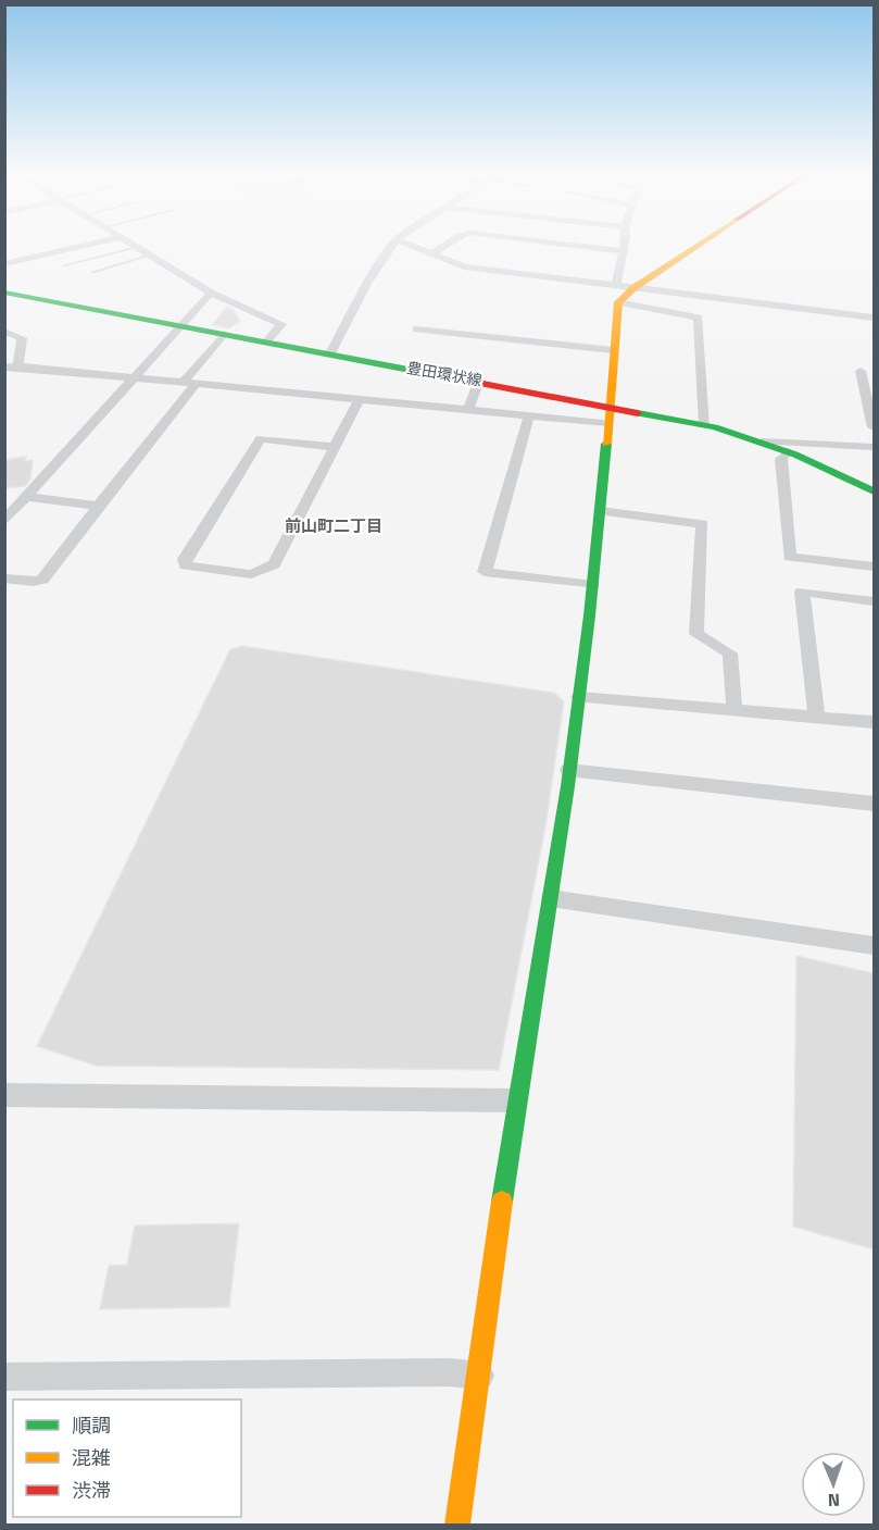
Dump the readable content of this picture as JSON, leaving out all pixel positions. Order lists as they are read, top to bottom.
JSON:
{
  "streets": {
    "street": ["豊田環状線"]
  },
  "districts": ["前山町二丁目"],
  "legend": ["順調", "混雑", "渋滞"],
  "north": "bottom"
}
